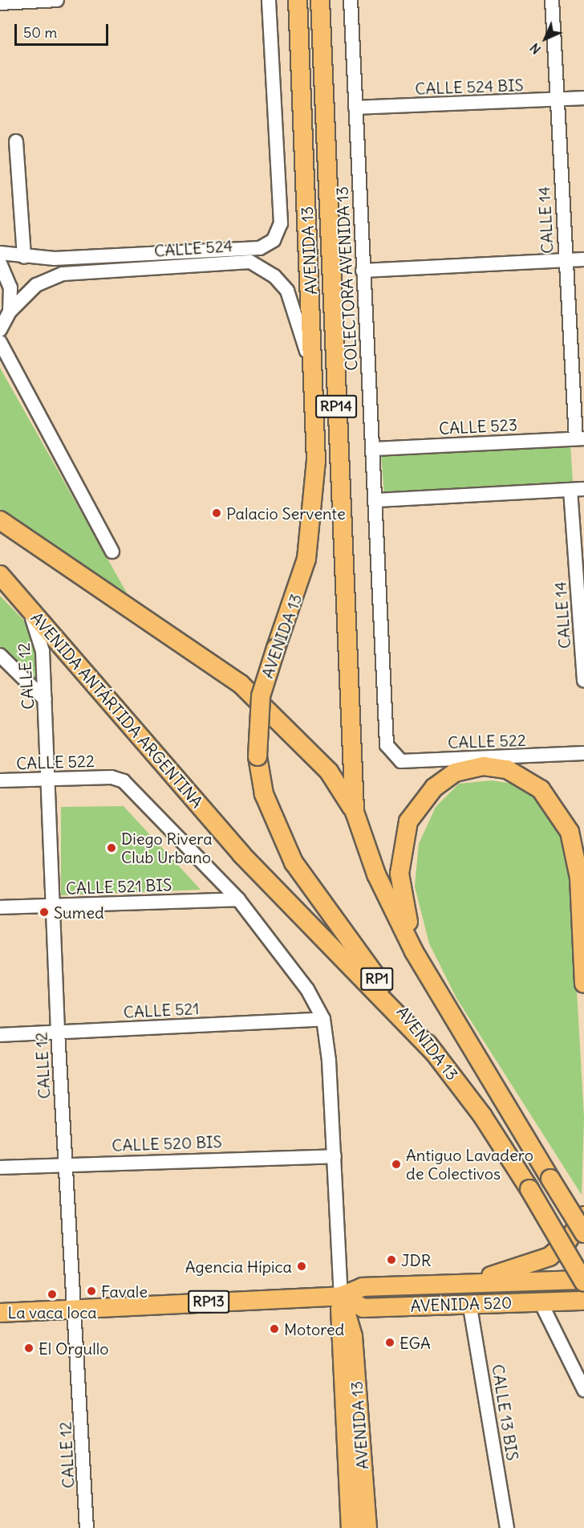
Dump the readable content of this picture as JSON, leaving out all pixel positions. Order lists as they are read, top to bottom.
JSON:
{
  "streets": {
    "main road": [
      "AVENIDA 13",
      "RP14",
      "AVENIDA ANTÁRTIDA ARGENTINA",
      "RP1",
      "RP13",
      "AVENIDA 520"
    ],
    "street": [
      "CALLE 524 BIS",
      "CALLE 14",
      "CALLE 524",
      "COLECTORA AVENIDA 13",
      "CALLE 523",
      "CALLE 12",
      "CALLE 522",
      "CALLE 521 BIS",
      "CALLE 521",
      "CALLE 520 BIS",
      "CALLE 13 BIS"
    ]
  },
  "crossings": [
    ["CALLE 524 BIS", "CALLE 14"],
    ["CALLE 524 BIS", "COLECTORA AVENIDA 13"],
    ["CALLE 14", "CALLE 523"],
    ["CALLE 524", "AVENIDA 13"],
    ["CALLE 524", "RP1"],
    ["AVENIDA 13", "AVENIDA ANTÁRTIDA ARGENTINA"],
    ["AVENIDA 13", "CALLE 521"],
    ["AVENIDA 13", "CALLE 520 BIS"],
    ["AVENIDA 13", "AVENIDA 520"],
    ["COLECTORA AVENIDA 13", "CALLE 523"],
    ["COLECTORA AVENIDA 13", "CALLE 522"],
    ["CALLE 12", "AVENIDA ANTÁRTIDA ARGENTINA"],
    ["CALLE 12", "CALLE 522"],
    ["CALLE 12", "CALLE 521 BIS"],
    ["CALLE 12", "CALLE 521"],
    ["CALLE 12", "CALLE 520 BIS"],
    ["CALLE 12", "AVENIDA 520"],
    ["CALLE 522", "CALLE 521 BIS"],
    ["AVENIDA 520", "CALLE 13 BIS"]
  ],
  "places": [
    "Palacio Servente",
    "Diego Rivera Club Urbano",
    "Sumed",
    "Antiguo Lavadero de Colectivos",
    "JDR",
    "Agencia Hípica",
    "Favale",
    "La vaca loca",
    "Motored",
    "EGA",
    "El Orgullo"
  ],
  "scale_bar": "50 m",
  "north": "bottom left"
}
